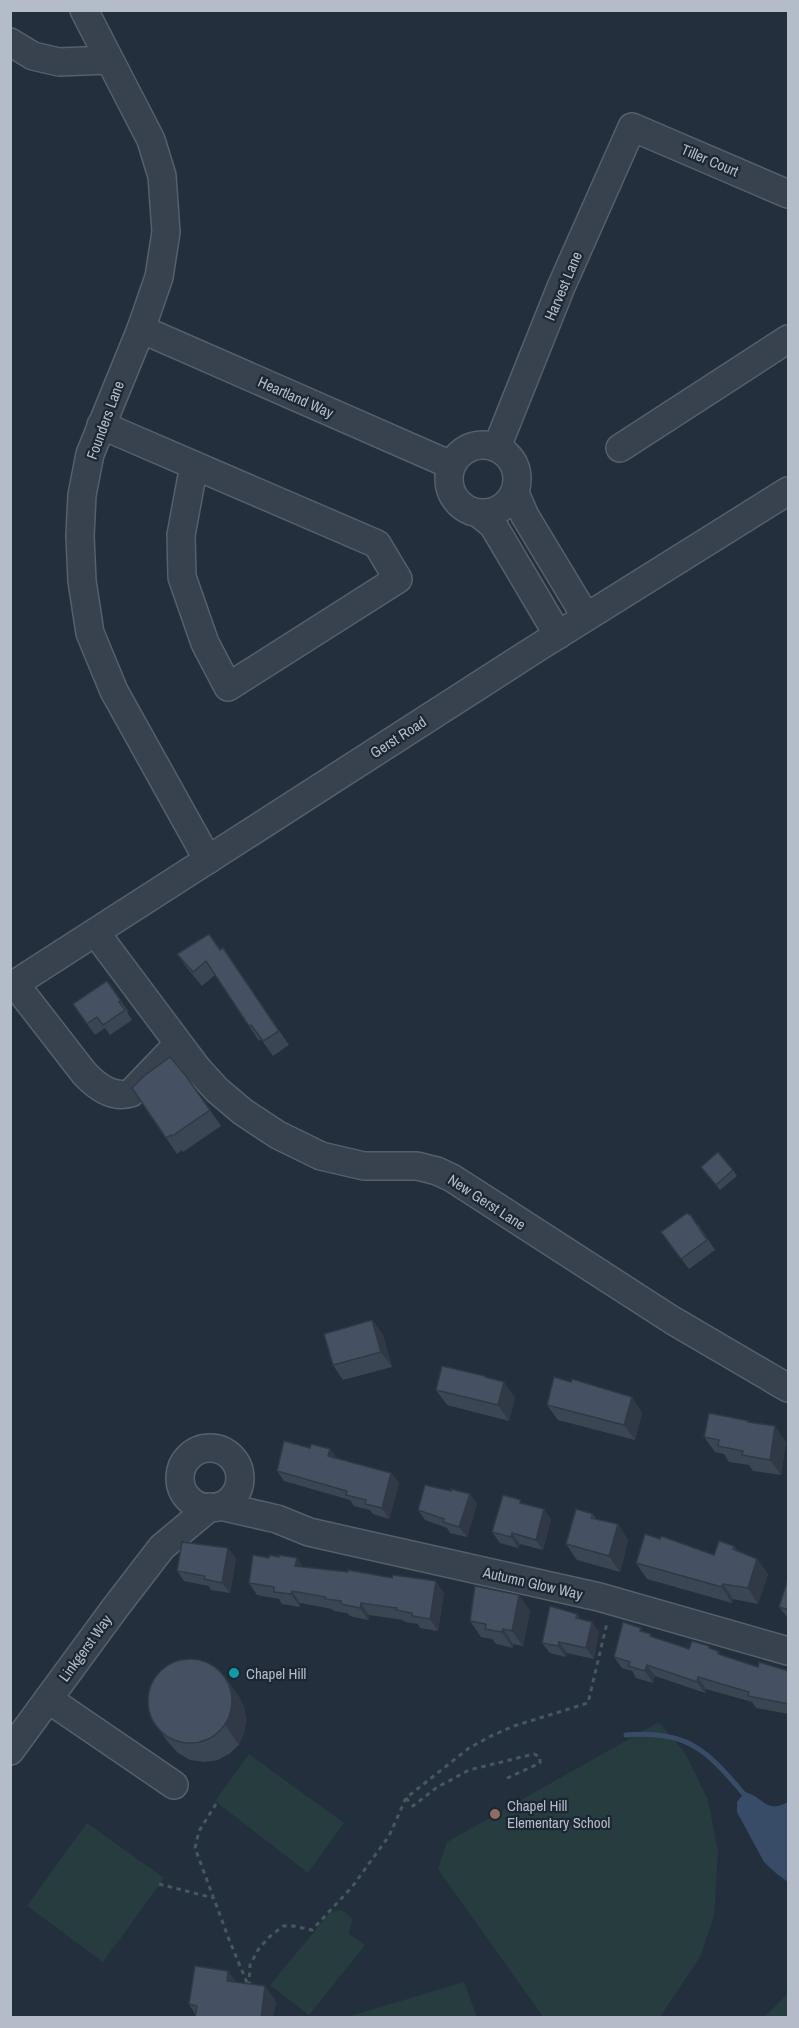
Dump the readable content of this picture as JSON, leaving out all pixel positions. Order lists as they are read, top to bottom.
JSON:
{
  "streets": {
    "street": [
      "Tiller Court",
      "Harvest Lane",
      "Heartland Way",
      "Founders Lane",
      "Gerst Road",
      "New Gerst Lane",
      "Autumn Glow Way",
      "Linkgerst Way"
    ]
  },
  "crossings": [
    ["Tiller Court", "Harvest Lane"],
    ["Harvest Lane", "Heartland Way"],
    ["Heartland Way", "Founders Lane"],
    ["Founders Lane", "Gerst Road"],
    ["Gerst Road", "New Gerst Lane"],
    ["Autumn Glow Way", "Linkgerst Way"]
  ],
  "places": ["Chapel Hill", "Chapel Hill Elementary School"]
}
